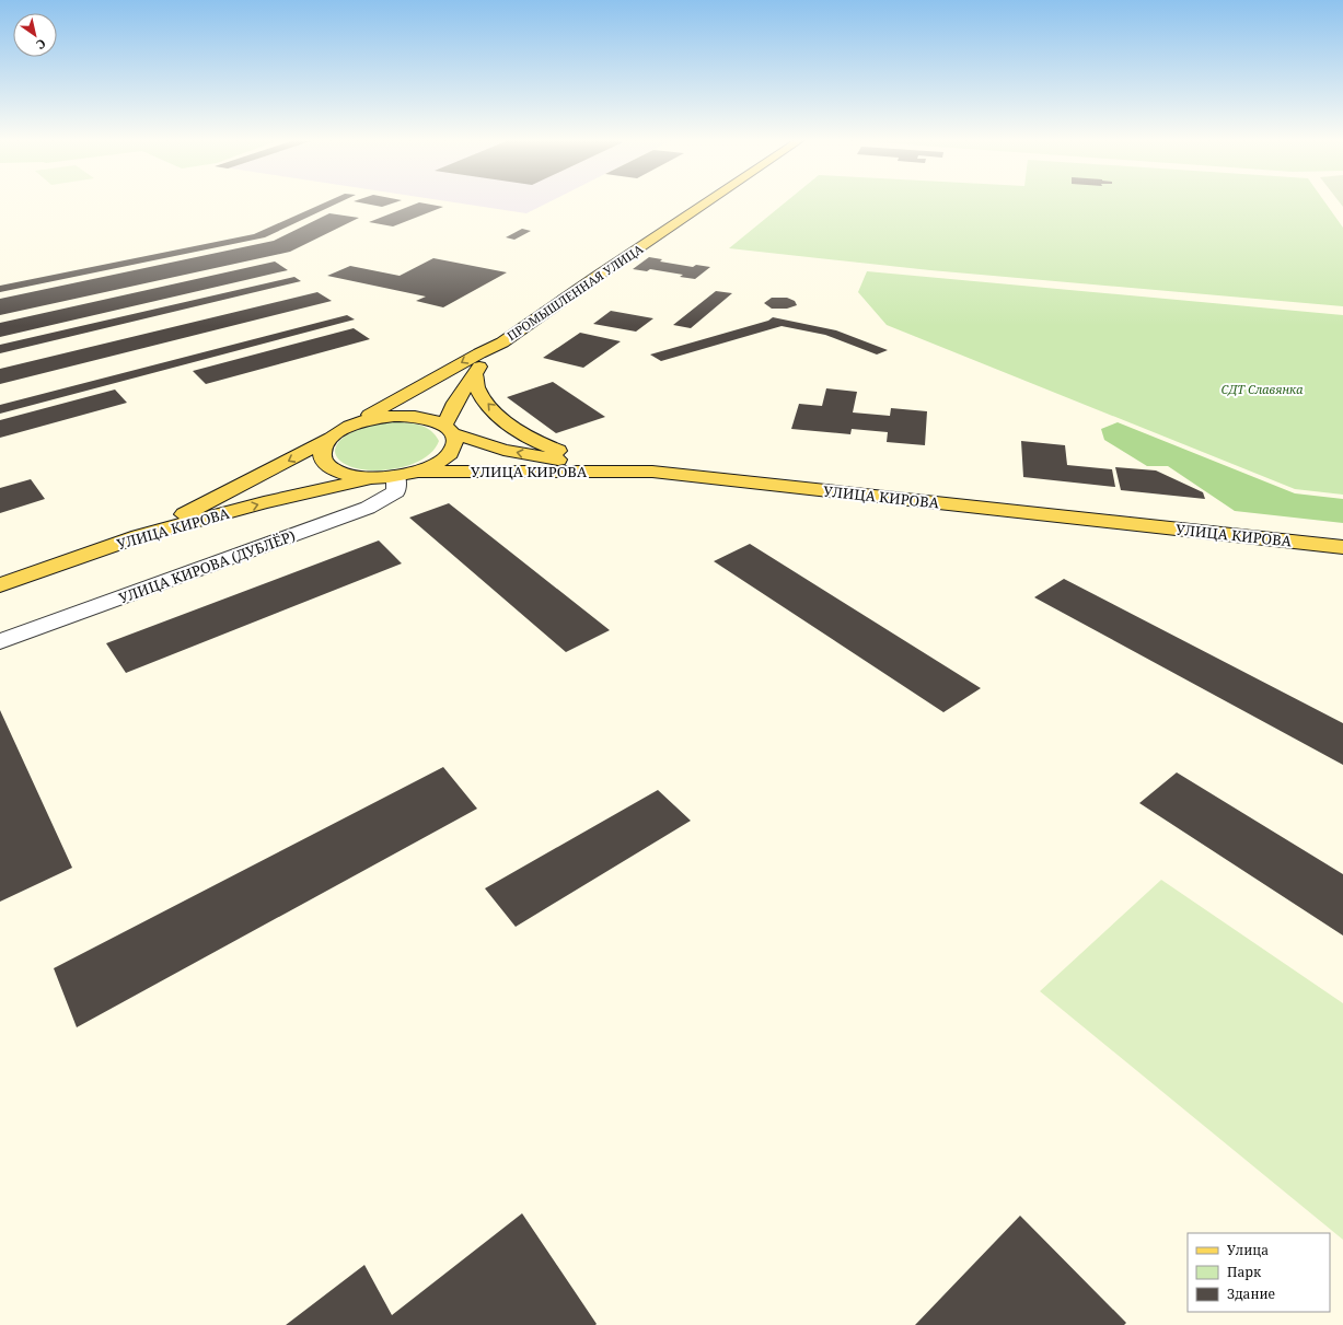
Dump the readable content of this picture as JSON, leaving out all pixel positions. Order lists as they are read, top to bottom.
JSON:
{
  "streets": {
    "main road": ["ПРОМЫШЛЕННАЯ УЛИЦА", "УЛИЦА КИРОВА"],
    "street": ["УЛИЦА КИРОВА (ДУБЛЁР)"]
  },
  "parks": ["СДТ Славянка"],
  "legend": ["Улица", "Парк", "Здание"],
  "north": "bottom right"
}
